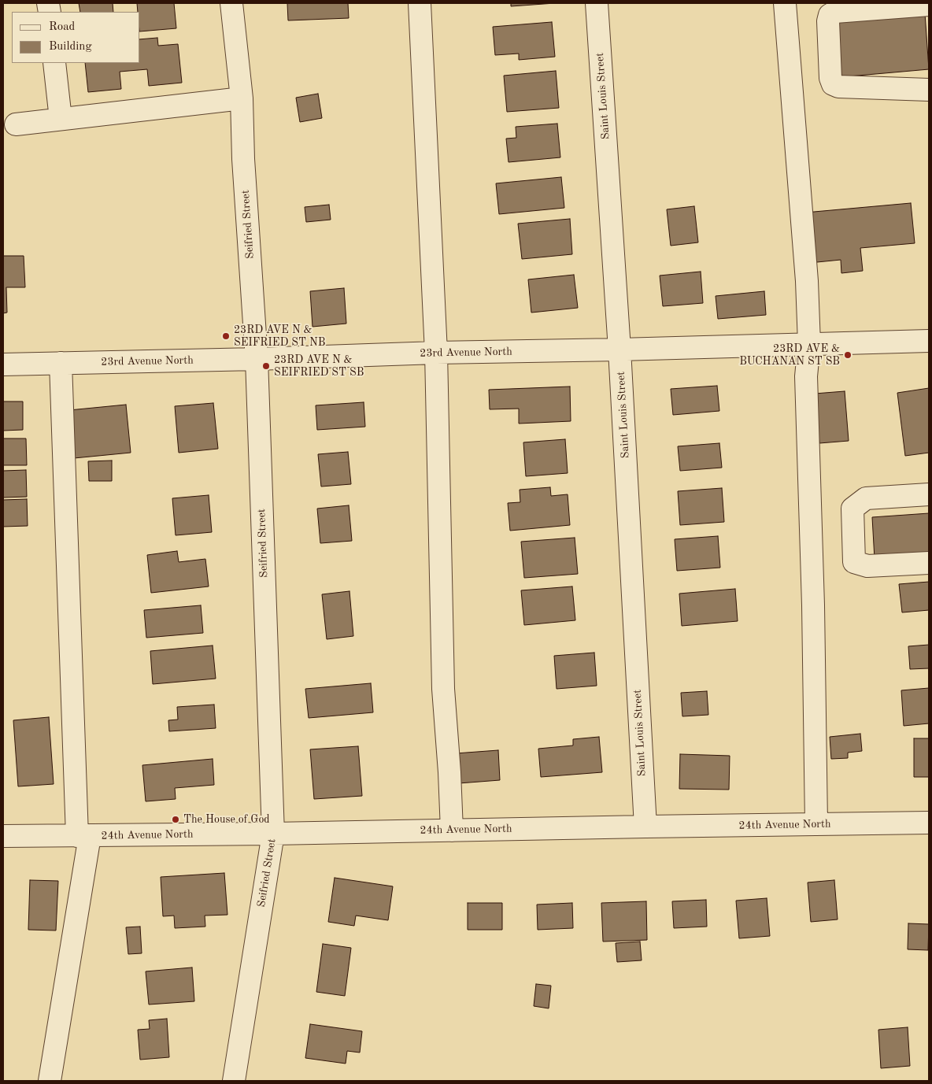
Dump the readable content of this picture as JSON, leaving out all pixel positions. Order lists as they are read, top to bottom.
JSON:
{
  "streets": {
    "street": [
      "Saint Louis Street",
      "Seifried Street",
      "23rd Avenue North",
      "24th Avenue North"
    ]
  },
  "crossings": [
    ["Saint Louis Street", "23rd Avenue North"],
    ["Saint Louis Street", "24th Avenue North"],
    ["Seifried Street", "23rd Avenue North"],
    ["Seifried Street", "24th Avenue North"]
  ],
  "places": [
    "23RD AVE N & SEIFRIED ST NB",
    "23RD AVE & BUCHANAN ST SB",
    "23RD AVE N & SEIFRIED ST SB",
    "The House of God"
  ],
  "legend": ["Road", "Building"]
}
